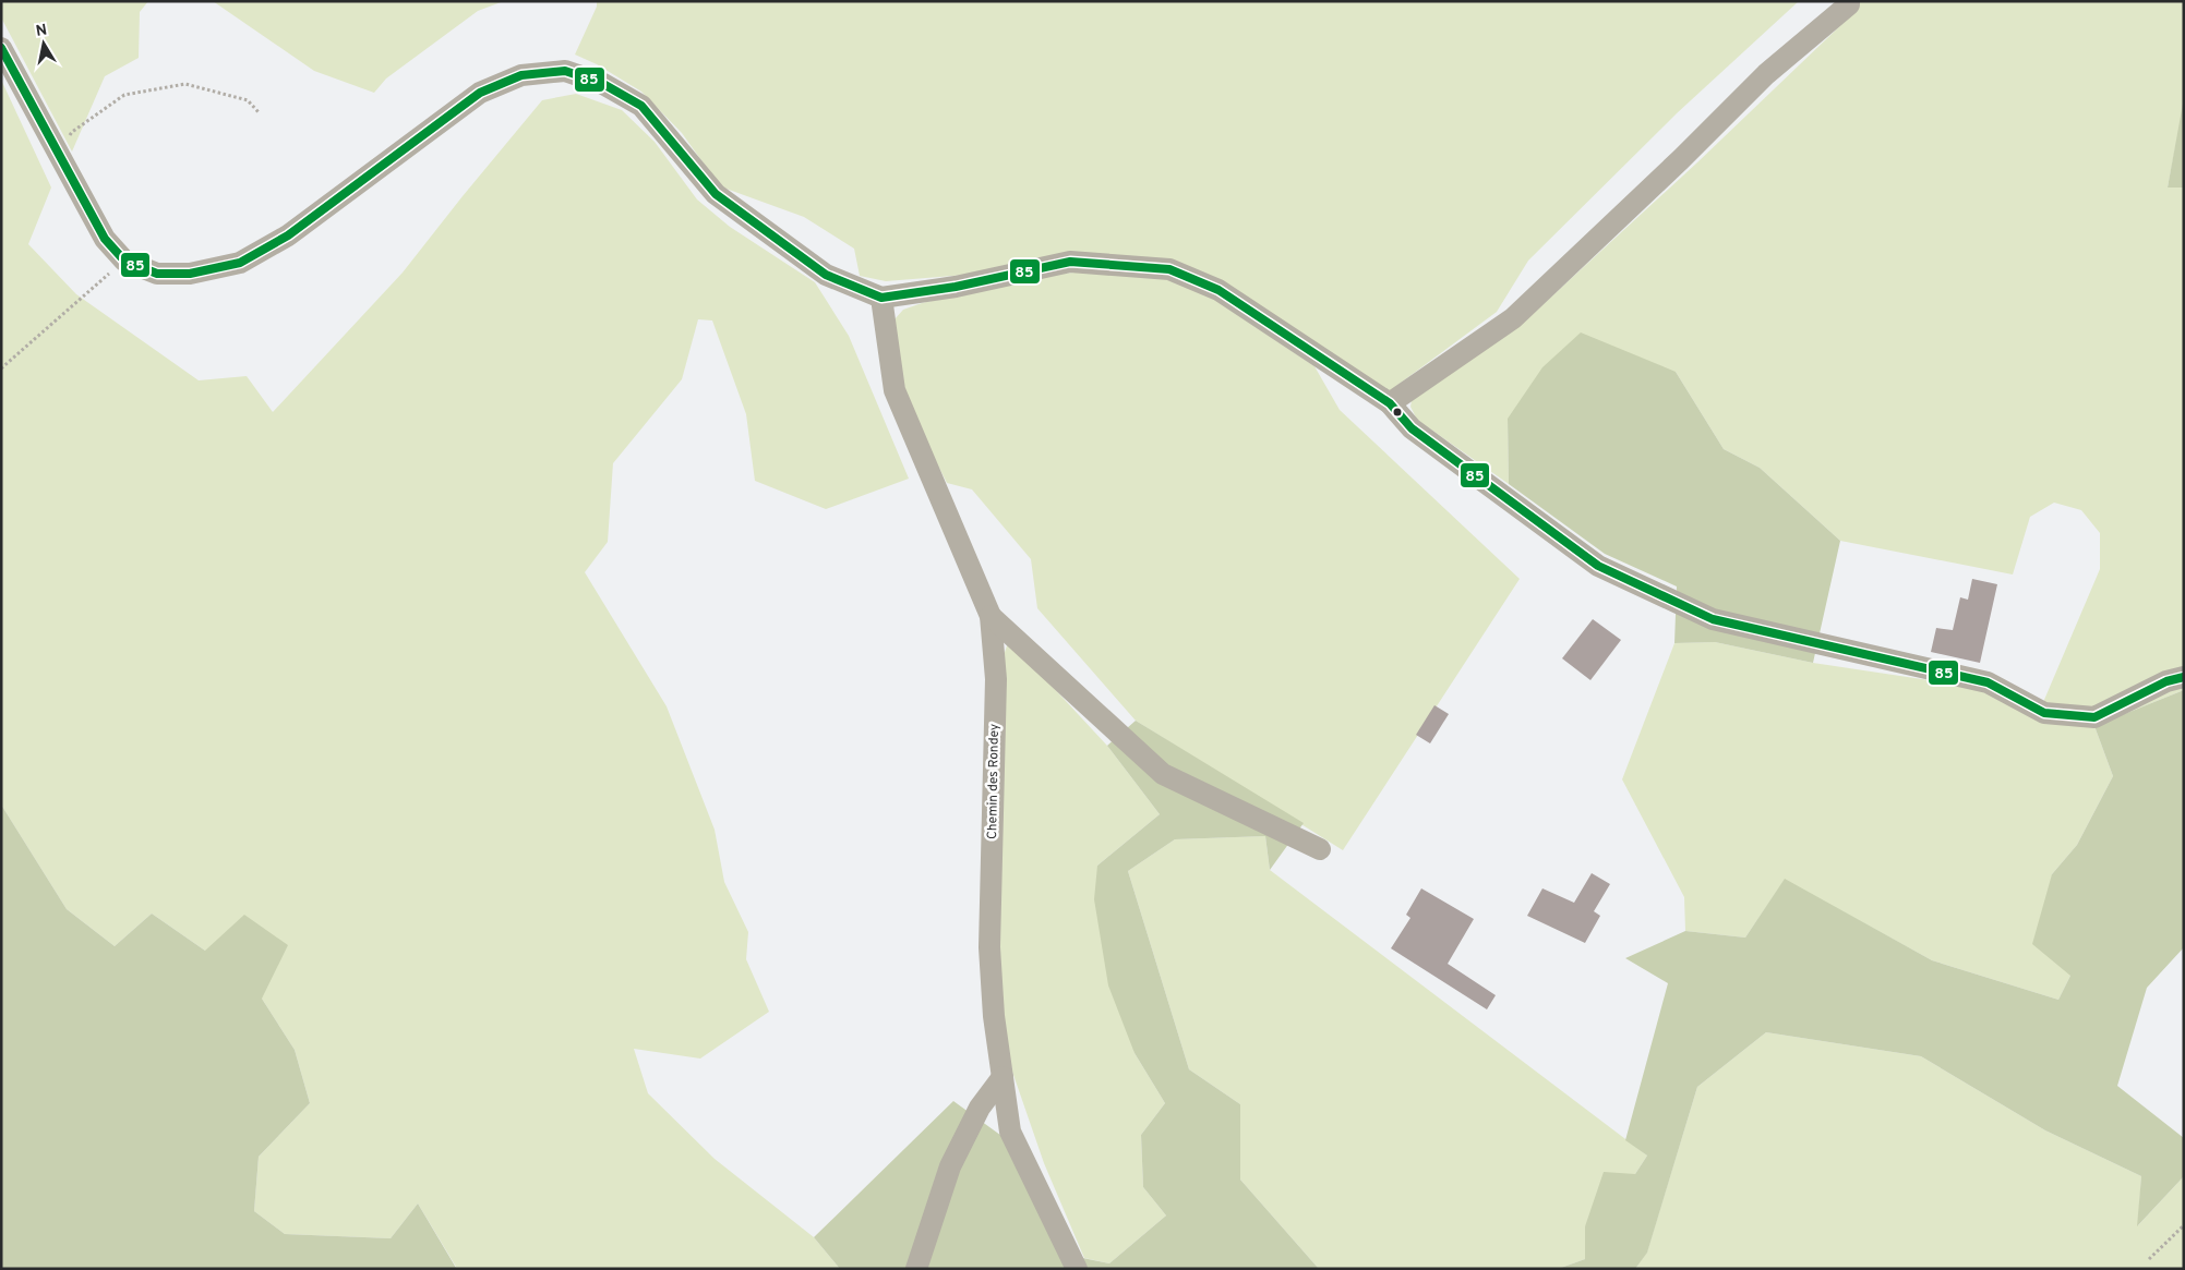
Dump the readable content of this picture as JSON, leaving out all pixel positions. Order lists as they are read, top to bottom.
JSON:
{
  "streets": {
    "street": ["Chemin des Rondey"]
  },
  "lines": ["transit line 85"],
  "north": "top"
}
